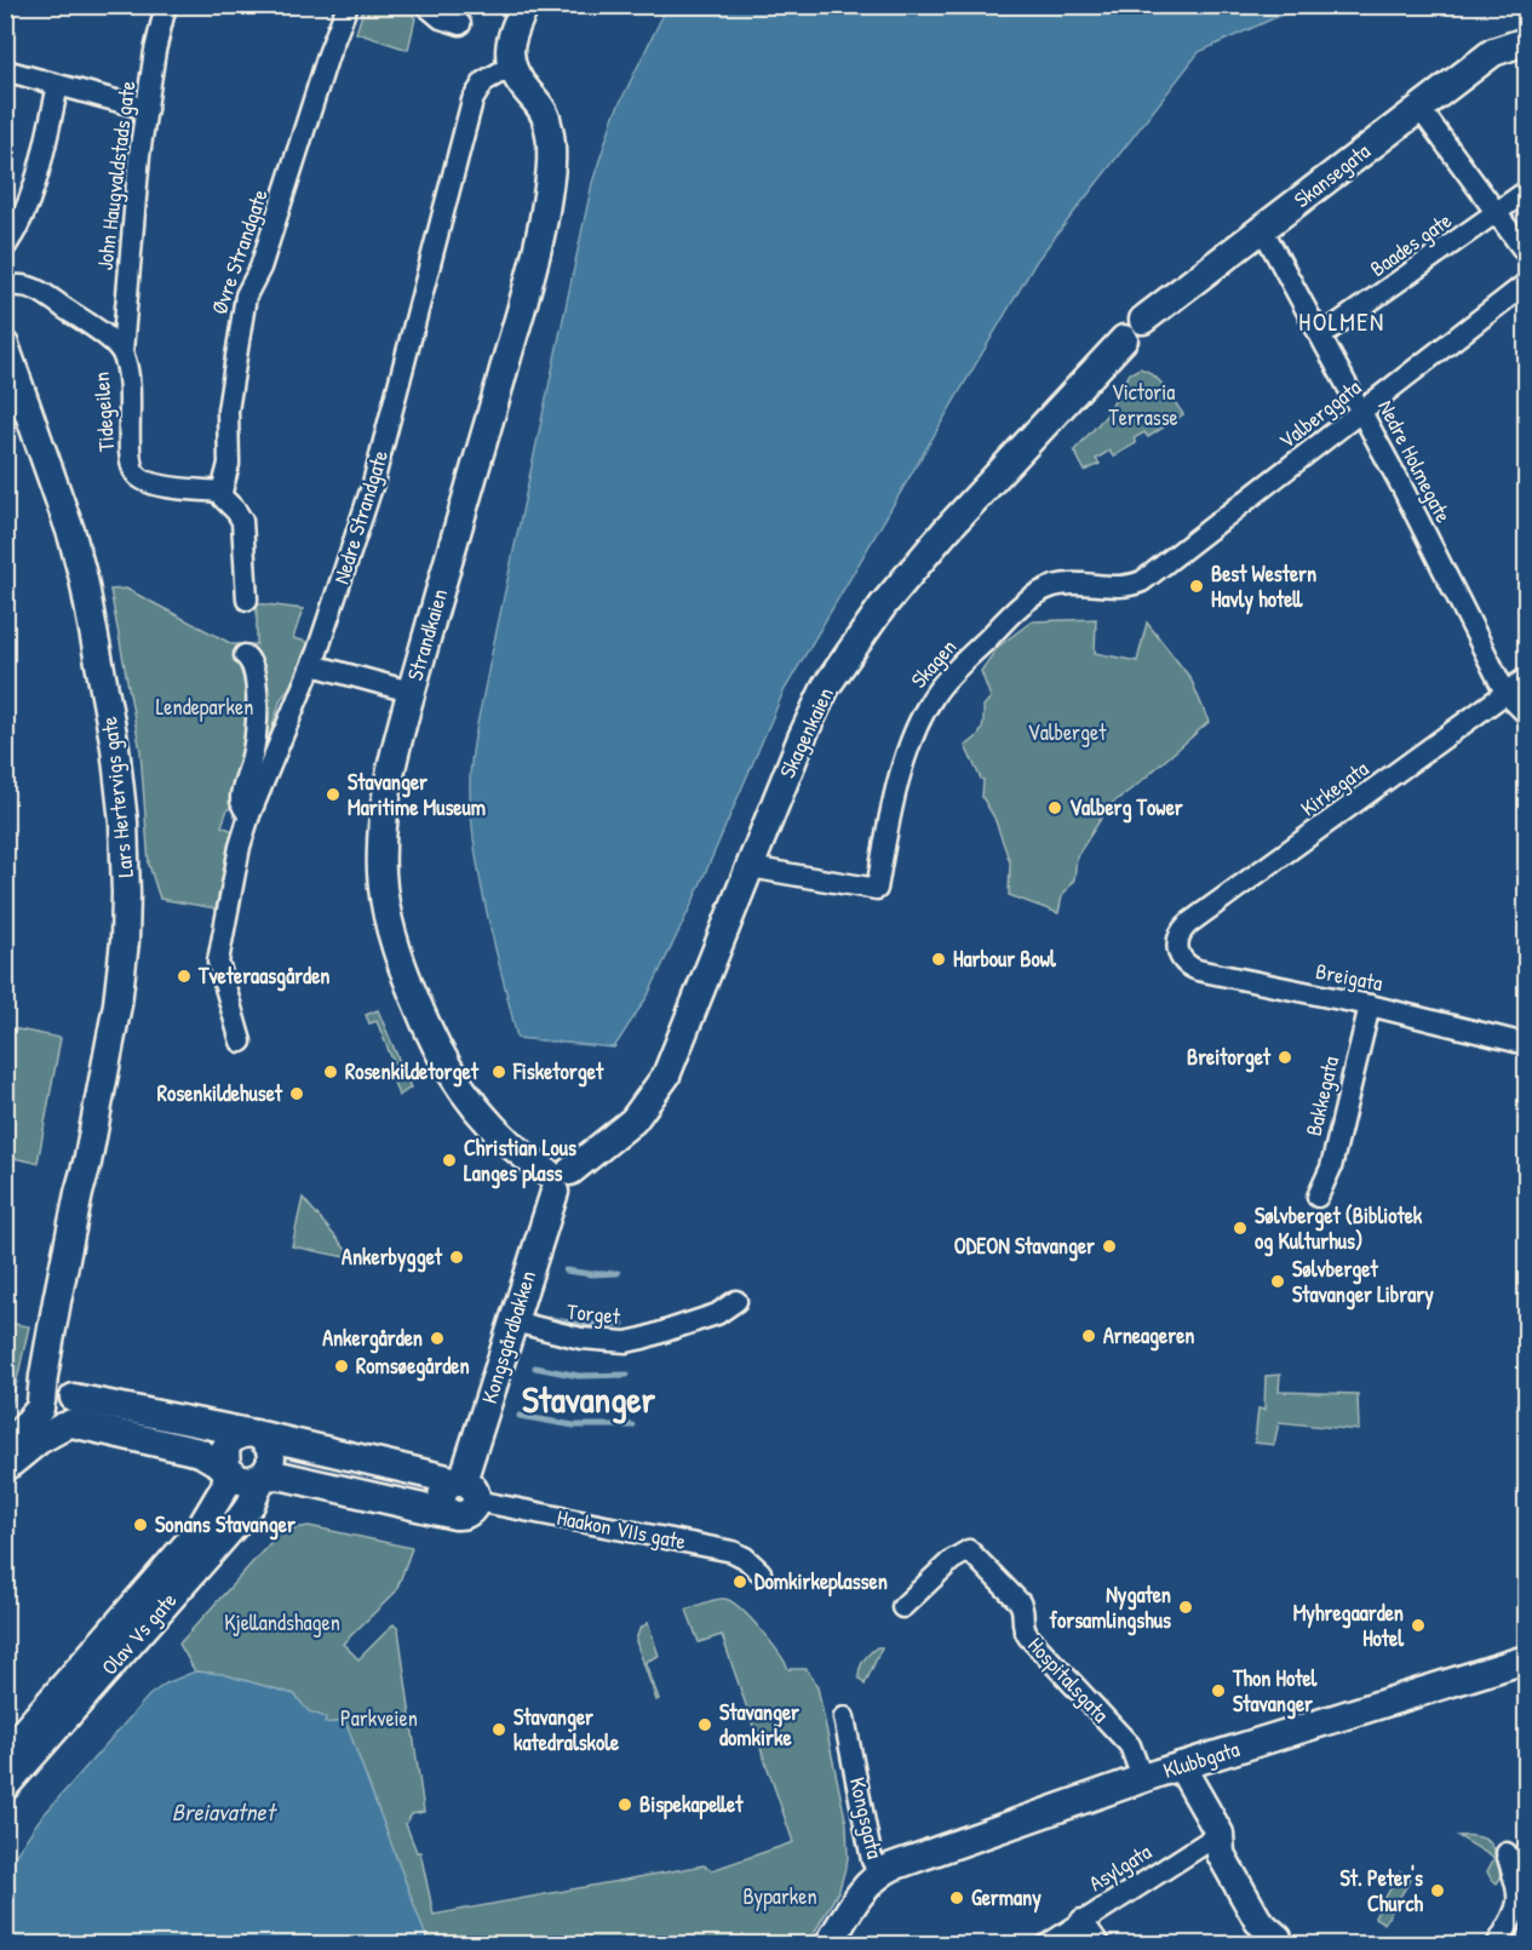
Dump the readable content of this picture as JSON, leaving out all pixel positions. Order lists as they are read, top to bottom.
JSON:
{
  "streets": {
    "street": [
      "John Haugvaldstads gate",
      "Skansegata",
      "Baades gate",
      "Øvre Strandgate",
      "Tidegeilen",
      "Valberggata",
      "Nedre Holmegate",
      "Nedre Strandgate",
      "Strandkaien",
      "Skagen",
      "Skagenkaien",
      "Kirkegata",
      "Lars Hertervigs gate",
      "Breigata",
      "Bakkegata",
      "Torget",
      "Kongsgårdbakken",
      "Haakon VIIs gate",
      "Olav Vs gate",
      "Hospitalsgata",
      "Klubbgata",
      "Kongsgata",
      "Asylgata"
    ]
  },
  "crossings": [
    ["John Haugvaldstads gate", "Tidegeilen"],
    ["Skansegata", "Nedre Holmegate"],
    ["Skansegata", "Skagenkaien"],
    ["Baades gate", "Nedre Holmegate"],
    ["Øvre Strandgate", "Tidegeilen"],
    ["Valberggata", "Nedre Holmegate"],
    ["Valberggata", "Skagen"],
    ["Nedre Holmegate", "Kirkegata"],
    ["Nedre Strandgate", "Strandkaien"],
    ["Strandkaien", "Skagenkaien"],
    ["Strandkaien", "Kongsgårdbakken"],
    ["Skagen", "Skagenkaien"],
    ["Skagenkaien", "Kongsgårdbakken"],
    ["Kirkegata", "Breigata"],
    ["Lars Hertervigs gate", "Haakon VIIs gate"],
    ["Breigata", "Bakkegata"],
    ["Torget", "Kongsgårdbakken"],
    ["Kongsgårdbakken", "Haakon VIIs gate"],
    ["Haakon VIIs gate", "Olav Vs gate"],
    ["Hospitalsgata", "Klubbgata"],
    ["Klubbgata", "Kongsgata"]
  ],
  "districts": ["HOLMEN", "Stavanger"],
  "water": ["Breiavatnet"],
  "parks": [
    "Victoria Terrasse",
    "Lendeparken",
    "Valberget",
    "Kjellandshagen",
    "Parkveien",
    "Byparken"
  ],
  "places": [
    "Best Western Havly hotell",
    "Stavanger Maritime Museum",
    "Valberg Tower",
    "Harbour Bowl",
    "Tveteraasgården",
    "Breitorget",
    "Rosenkildetorget",
    "Fisketorget",
    "Rosenkildehuset",
    "Christian Lous Langes plass",
    "Sølvberget (Bibliotek og Kulturhus)",
    "ODEON Stavanger",
    "Ankerbygget",
    "Sølvberget Stavanger Library",
    "Arneageren",
    "Ankergården",
    "Romsøegården",
    "Sonans Stavanger",
    "Domkirkeplassen",
    "Nygaten forsamlingshus",
    "Myhregaarden Hotel",
    "Thon Hotel Stavanger",
    "Stavanger domkirke",
    "Stavanger katedralskole",
    "Bispekapellet",
    "St. Peter's Church",
    "Germany"
  ]
}
